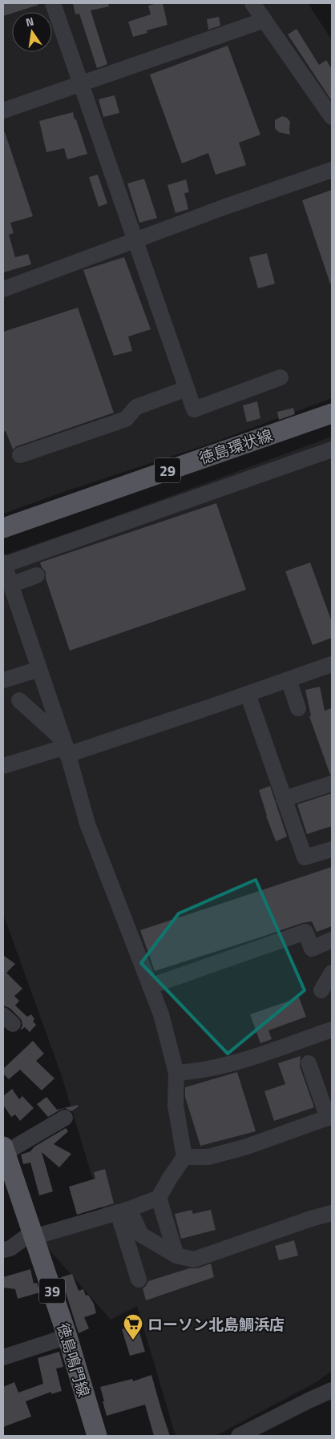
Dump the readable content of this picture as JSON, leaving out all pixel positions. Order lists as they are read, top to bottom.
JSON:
{
  "streets": {
    "main road": [
      "徳島環状線",
      "29",
      "39",
      "徳島鳴門線"
    ]
  },
  "places": {
    "supermarket": ["ローソン北島鯛浜店"]
  },
  "north": "top"
}
